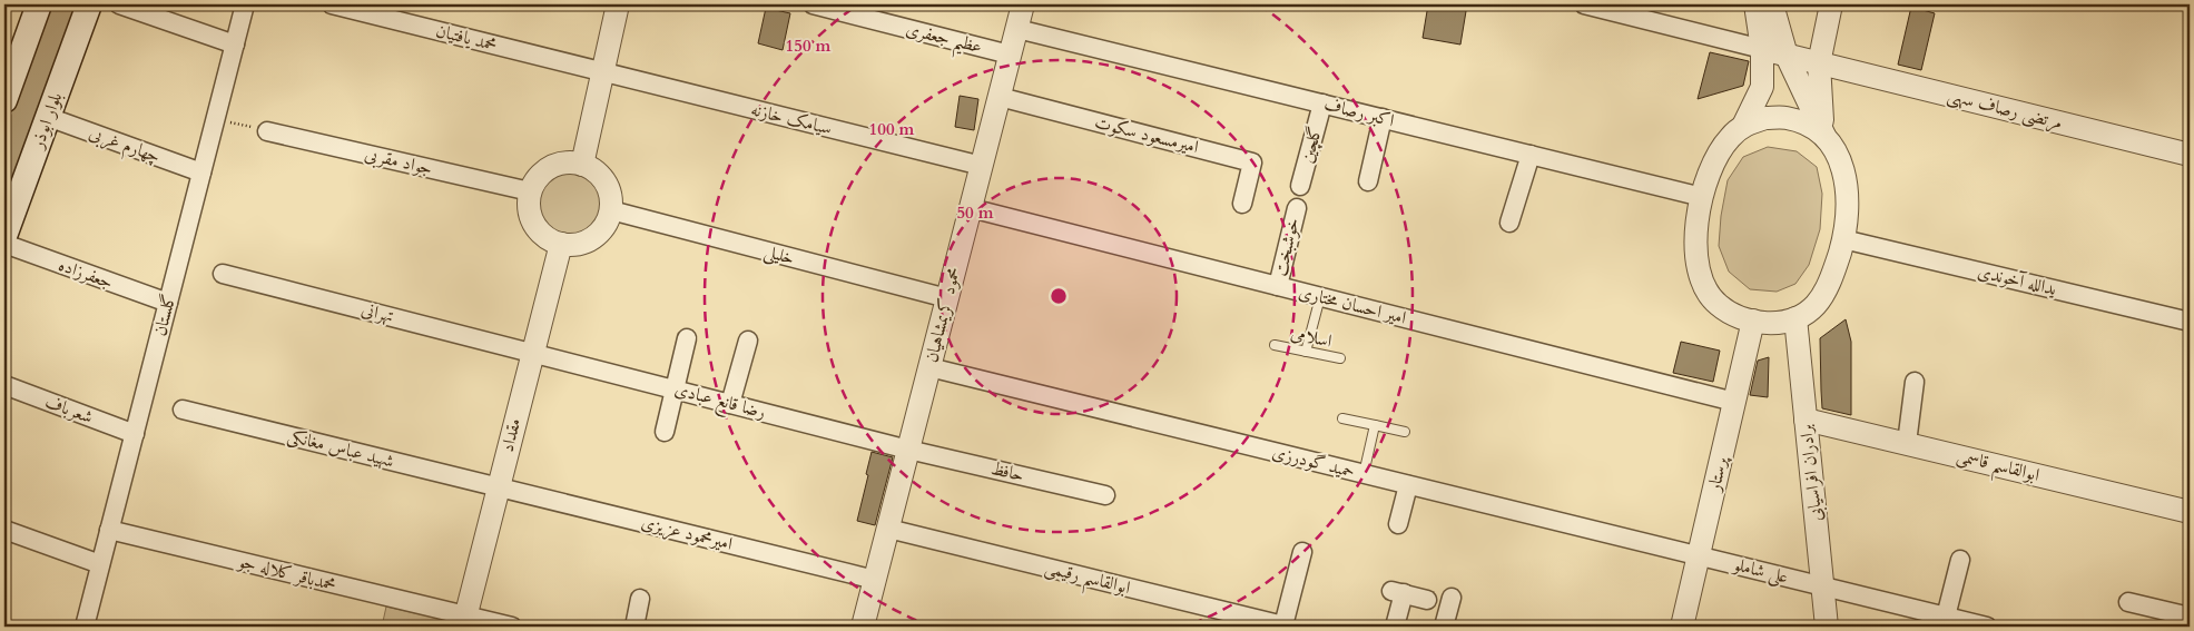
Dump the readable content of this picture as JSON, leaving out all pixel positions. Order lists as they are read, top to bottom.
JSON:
{
  "streets": {
    "main road": ["بلوار ابوذر"],
    "street": [
      "محمد یافتیان",
      "عظیم جعفری",
      "مرتضی رصاف سهی",
      "اکبر رصاف",
      "سیامک خازنه",
      "امیرمسعود سکوت",
      "چهارم غربی",
      "گلچین",
      "جواد مقربی",
      "خوشبخت",
      "خلیلی",
      "جعفرزاده",
      "یدالله آخوندی",
      "امیر احسان مختاری",
      "تهرانی",
      "گلستان",
      "محمود کریمشاهیان",
      "رضا قانع عبادی",
      "شعرباف",
      "مقداد",
      "شهید عباس مغانکی",
      "حمید گودرزی",
      "ابوالقاسم قاسمی",
      "حافظ",
      "برادران افراسیابی",
      "پرستار",
      "امیرمحمود عزیزی",
      "علی شاملو",
      "محمدباقر کلاله جو",
      "ابوالقاسم رقیمی"
    ],
    "lane": ["اسلامی"]
  },
  "crossings": [
    ["محمد یافتیان", "سیامک خازنه"],
    ["عظیم جعفری", "محمود کریمشاهیان"],
    ["اکبر رصاف", "گلچین"],
    ["اکبر رصاف", "یدالله آخوندی"],
    ["اکبر رصاف", "محمود کریمشاهیان"],
    ["اکبر رصاف", "برادران افراسیابی"],
    ["اکبر رصاف", "پرستار"],
    ["سیامک خازنه", "محمود کریمشاهیان"],
    ["بلوار ابوذر", "چهارم غربی"],
    ["امیرمسعود سکوت", "محمود کریمشاهیان"],
    ["چهارم غربی", "گلستان"],
    ["جواد مقربی", "خلیلی"],
    ["جواد مقربی", "مقداد"],
    ["خوشبخت", "امیر احسان مختاری"],
    ["خلیلی", "محمود کریمشاهیان"],
    ["خلیلی", "مقداد"],
    ["جعفرزاده", "گلستان"],
    ["یدالله آخوندی", "برادران افراسیابی"],
    ["یدالله آخوندی", "پرستار"],
    ["امیر احسان مختاری", "محمود کریمشاهیان"],
    ["امیر احسان مختاری", "پرستار"],
    ["تهرانی", "رضا قانع عبادی"],
    ["تهرانی", "مقداد"],
    ["گلستان", "شعرباف"],
    ["گلستان", "محمدباقر کلاله جو"],
    ["محمود کریمشاهیان", "رضا قانع عبادی"],
    ["محمود کریمشاهیان", "حمید گودرزی"],
    ["محمود کریمشاهیان", "حافظ"],
    ["محمود کریمشاهیان", "امیرمحمود عزیزی"],
    ["محمود کریمشاهیان", "ابوالقاسم رقیمی"],
    ["رضا قانع عبادی", "مقداد"],
    ["رضا قانع عبادی", "حافظ"],
    ["مقداد", "شهید عباس مغانکی"],
    ["مقداد", "امیرمحمود عزیزی"],
    ["مقداد", "محمدباقر کلاله جو"],
    ["شهید عباس مغانکی", "امیرمحمود عزیزی"],
    ["حمید گودرزی", "پرستار"],
    ["حمید گودرزی", "علی شاملو"],
    ["ابوالقاسم قاسمی", "برادران افراسیابی"],
    ["برادران افراسیابی", "پرستار"],
    ["برادران افراسیابی", "علی شاملو"],
    ["پرستار", "علی شاملو"]
  ],
  "rings": ["150 m", "100 m", "50 m"]
}
